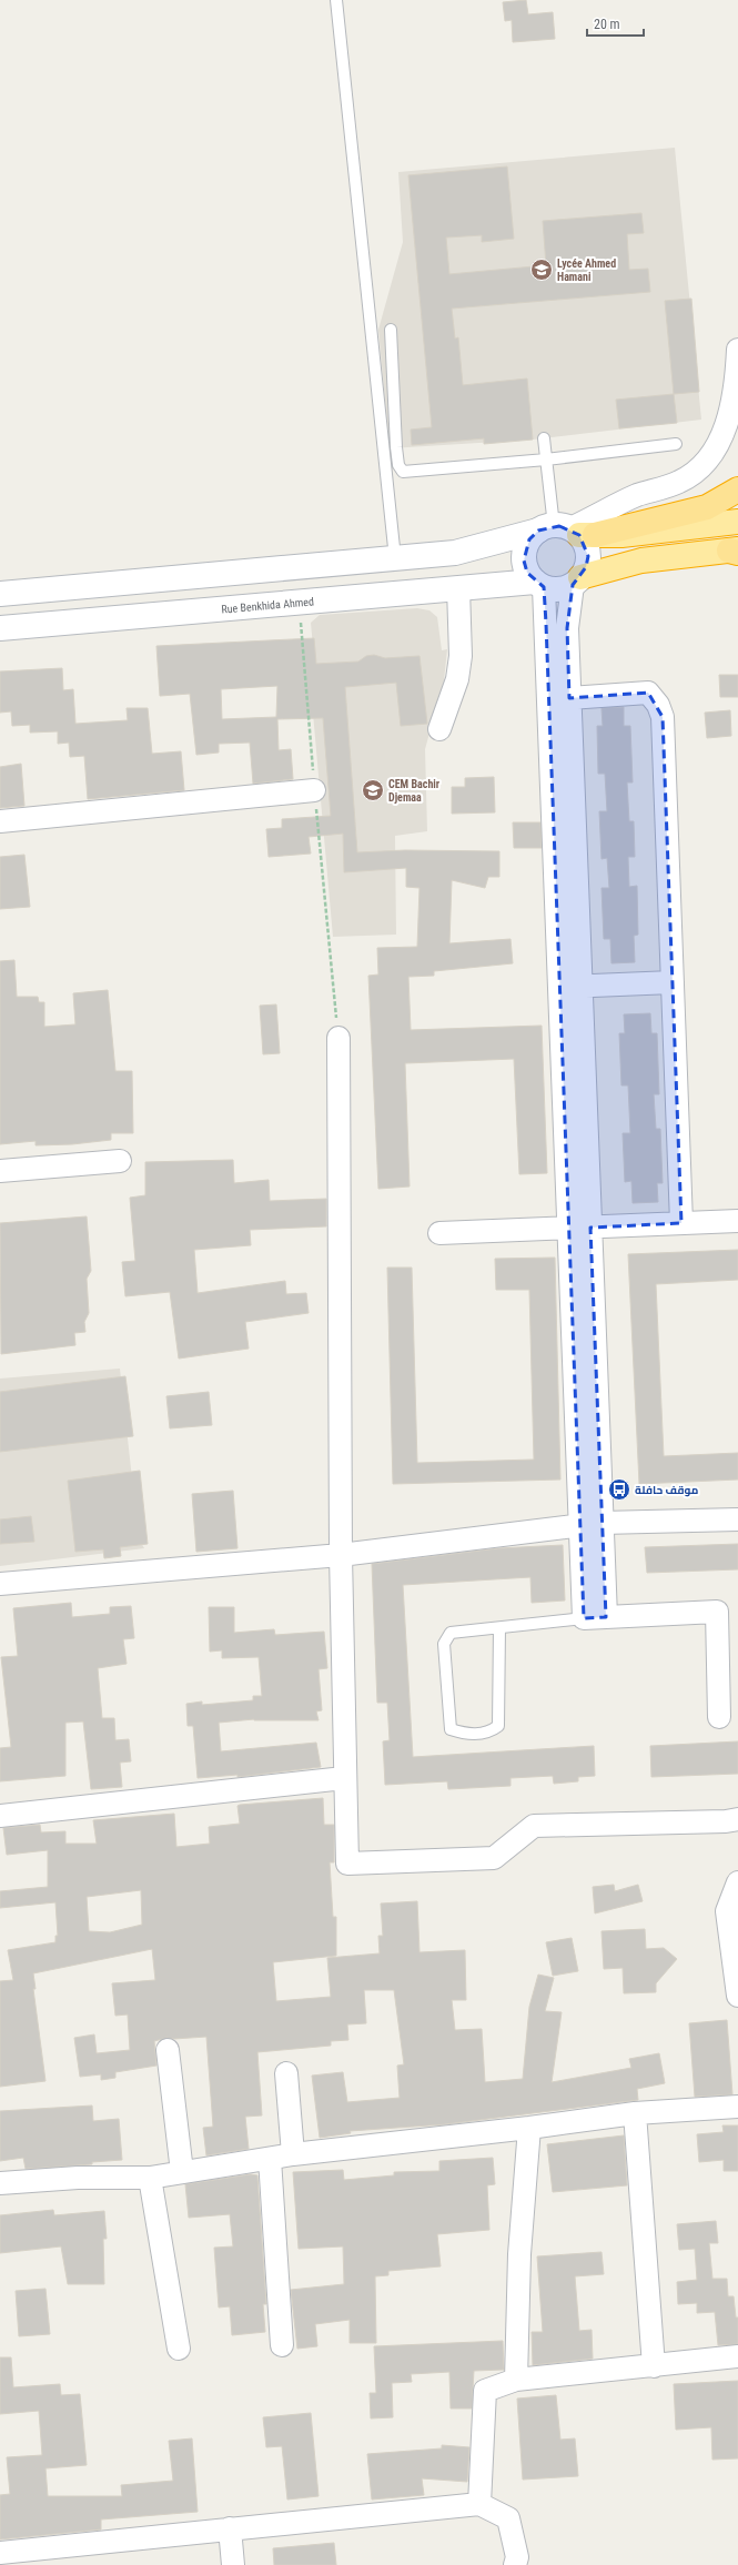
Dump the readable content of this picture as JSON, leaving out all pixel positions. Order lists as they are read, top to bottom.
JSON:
{
  "streets": {
    "main road": ["Rue Benkhida Ahmed"]
  },
  "places": {
    "school or university": ["Lycée Ahmed Hamani", "CEM Bachir Djemaa"],
    "bus stop": ["موقف حافلة"]
  },
  "scale_bar": "20 m"
}
